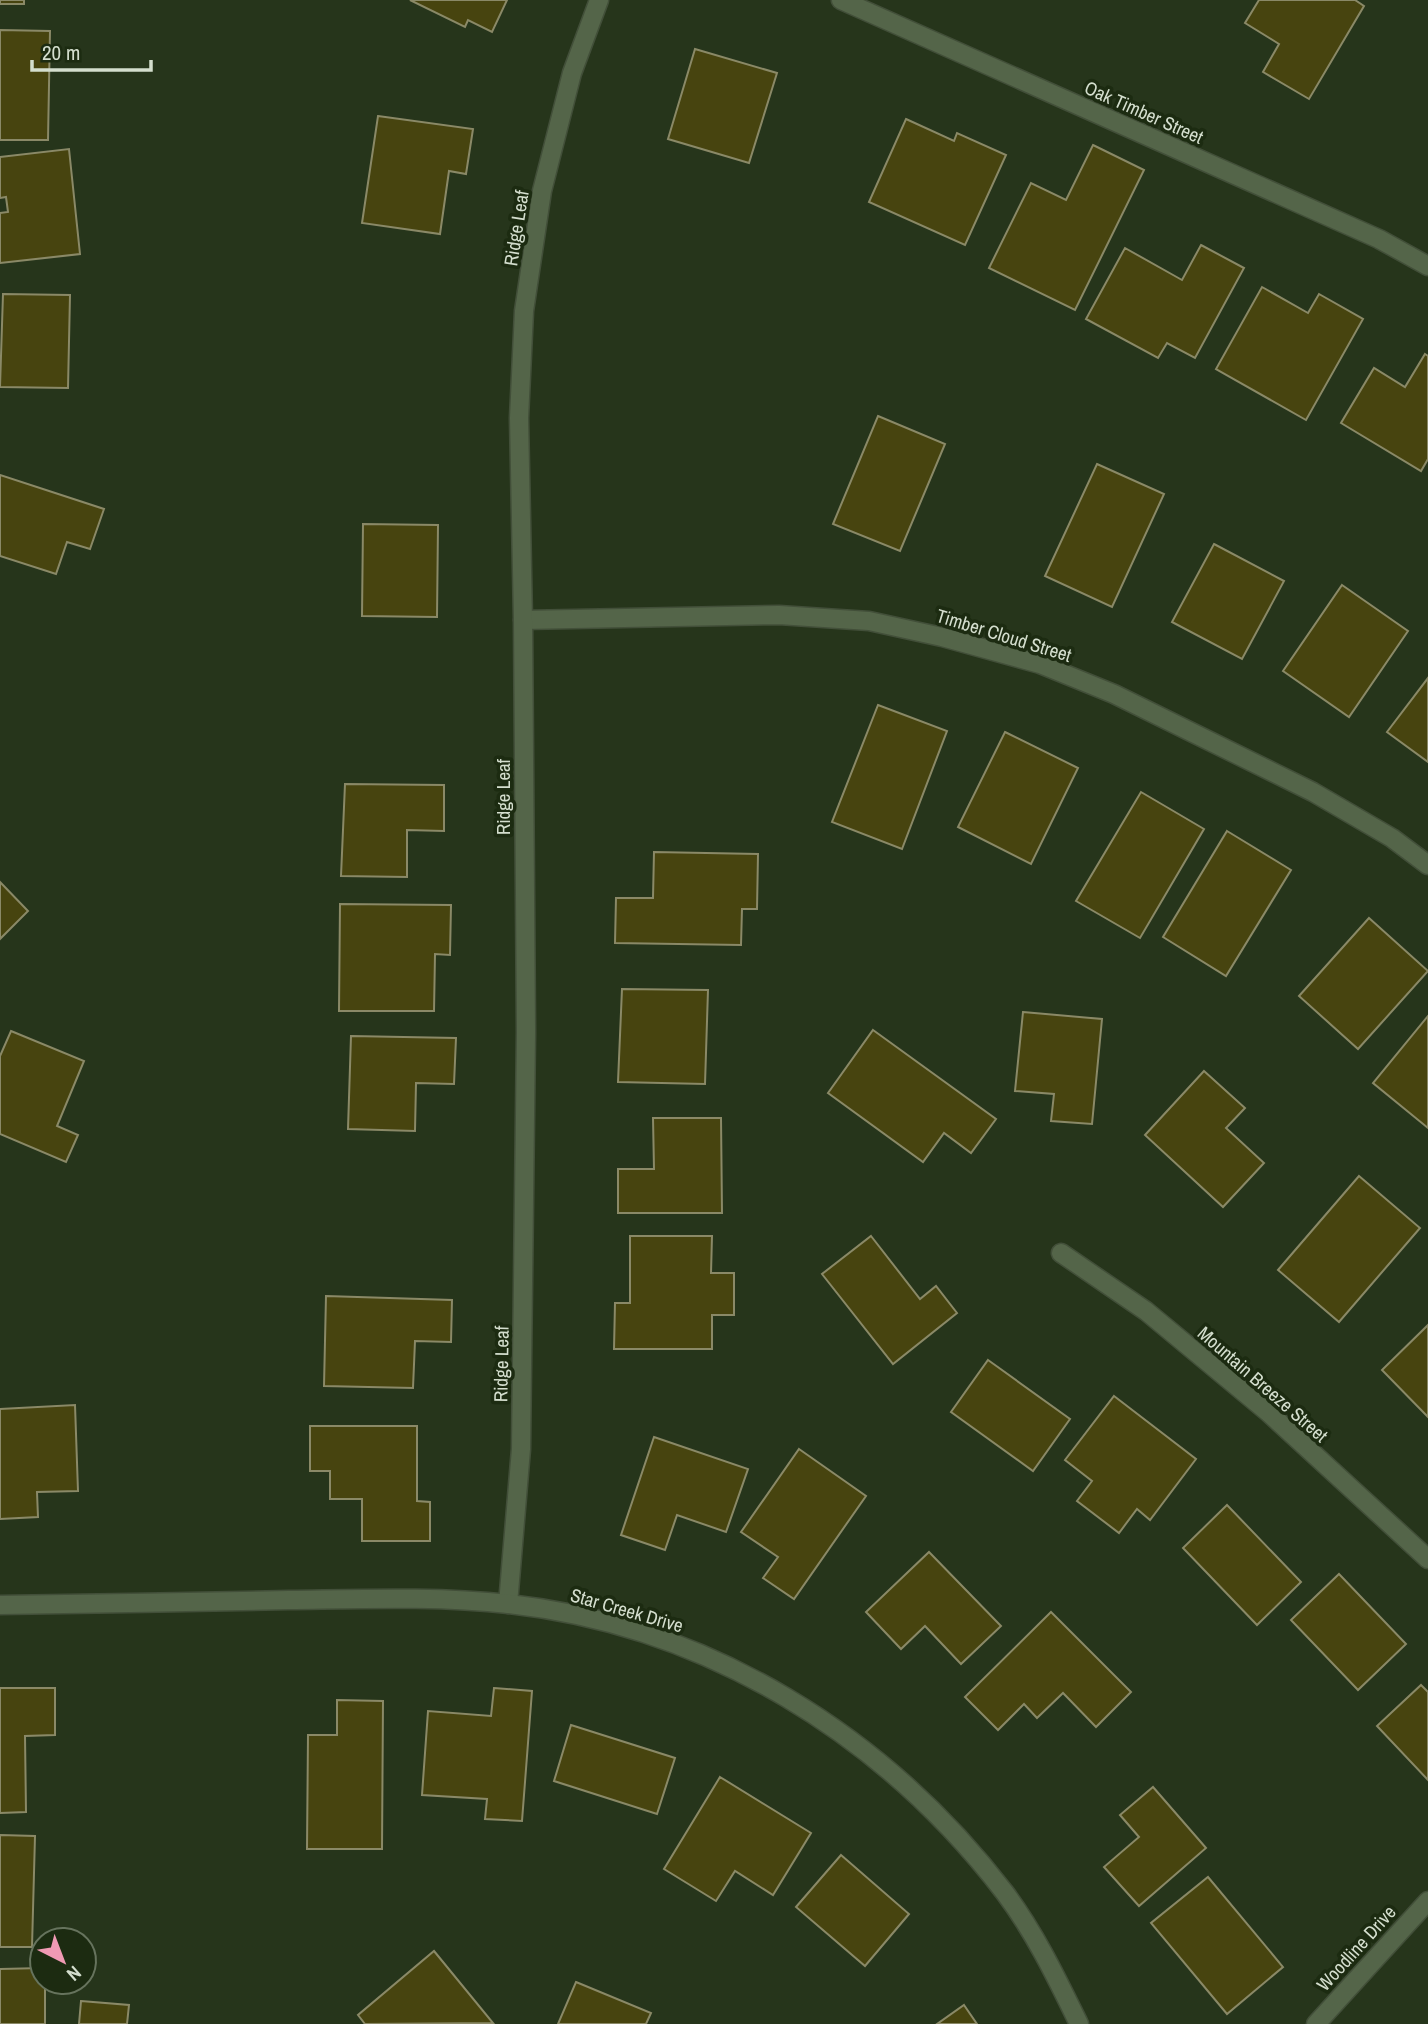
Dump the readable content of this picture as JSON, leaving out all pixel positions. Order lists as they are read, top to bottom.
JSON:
{
  "streets": {
    "street": [
      "Oak Timber Street",
      "Ridge Leaf",
      "Timber Cloud Street",
      "Mountain Breeze Street",
      "Star Creek Drive",
      "Woodline Drive"
    ]
  },
  "crossings": [
    ["Ridge Leaf", "Timber Cloud Street"],
    ["Ridge Leaf", "Star Creek Drive"]
  ],
  "scale_bar": "20 m",
  "north": "bottom right"
}
